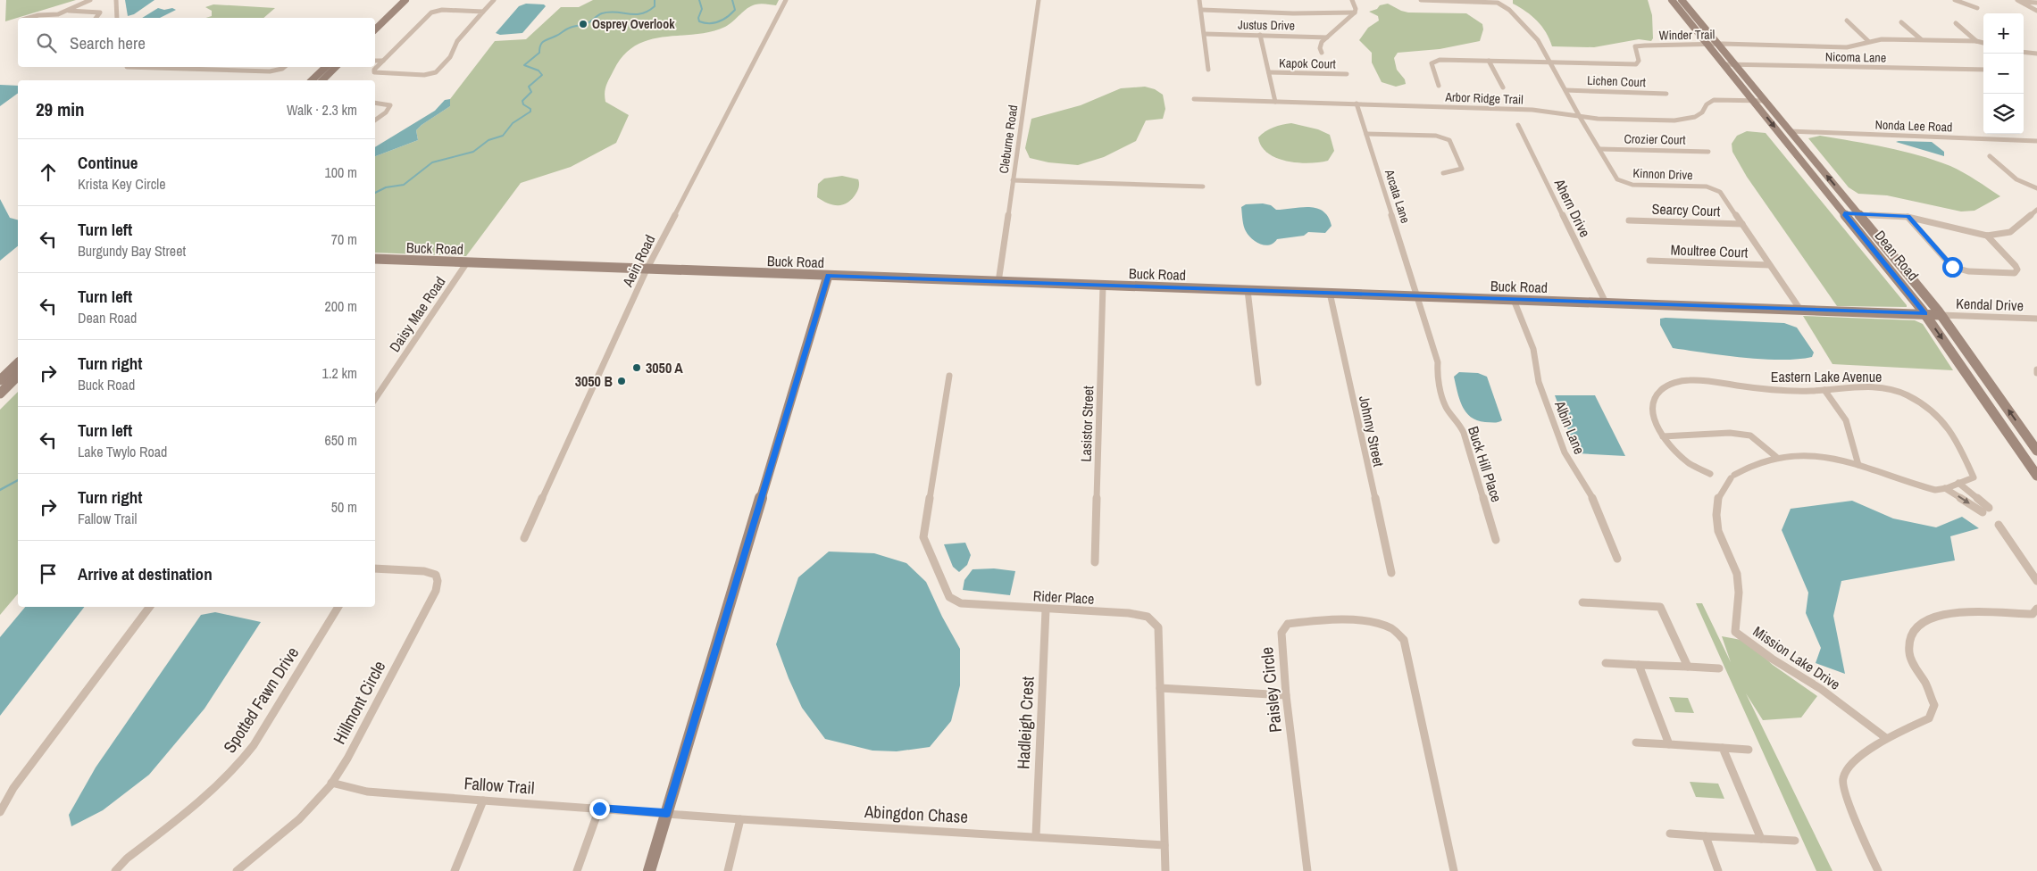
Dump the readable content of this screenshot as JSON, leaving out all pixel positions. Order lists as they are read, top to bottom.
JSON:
{
  "streets": {
    "street": [
      "Justus Drive",
      "Winder Trail",
      "Nicoma Lane",
      "Kapok Court",
      "Lichen Court",
      "Arbor Ridge Trail",
      "Nonda Lee Road",
      "Cleburne Road",
      "Crozier Court",
      "Kinnon Drive",
      "Arcata Lane",
      "Ahern Drive",
      "Searcy Court",
      "Buck Road",
      "Moultree Court",
      "Dean Road",
      "Aein Road",
      "Kendal Drive",
      "Daisy Mae Road",
      "Eastern Lake Avenue",
      "Lasistor Street",
      "Albin Lane",
      "Johnny Street",
      "Buck Hill Place",
      "Rider Place",
      "Mission Lake Drive",
      "Paisley Circle",
      "Spotted Fawn Drive",
      "Hillmont Circle",
      "Hadleigh Crest",
      "Fallow Trail",
      "Abingdon Chase"
    ]
  },
  "crossings": [
    ["Winder Trail", "Kinnon Drive"],
    ["Winder Trail", "Dean Road"],
    ["Nicoma Lane", "Dean Road"],
    ["Lichen Court", "Kinnon Drive"],
    ["Arbor Ridge Trail", "Kinnon Drive"],
    ["Arbor Ridge Trail", "Arcata Lane"],
    ["Arbor Ridge Trail", "Dean Road"],
    ["Nonda Lee Road", "Dean Road"],
    ["Cleburne Road", "Buck Road"],
    ["Crozier Court", "Kinnon Drive"],
    ["Kinnon Drive", "Searcy Court"],
    ["Kinnon Drive", "Buck Road"],
    ["Kinnon Drive", "Moultree Court"],
    ["Arcata Lane", "Buck Road"],
    ["Arcata Lane", "Buck Hill Place"],
    ["Ahern Drive", "Buck Road"],
    ["Buck Road", "Dean Road"],
    ["Buck Road", "Aein Road"],
    ["Buck Road", "Kendal Drive"],
    ["Buck Road", "Daisy Mae Road"],
    ["Buck Road", "Lasistor Street"],
    ["Buck Road", "Albin Lane"],
    ["Buck Road", "Johnny Street"],
    ["Buck Road", "Buck Hill Place"],
    ["Dean Road", "Kendal Drive"],
    ["Eastern Lake Avenue", "Mission Lake Drive"],
    ["Rider Place", "Hadleigh Crest"],
    ["Rider Place", "Abingdon Chase"],
    ["Hillmont Circle", "Fallow Trail"],
    ["Hadleigh Crest", "Abingdon Chase"],
    ["Fallow Trail", "Abingdon Chase"]
  ],
  "places": ["Osprey Overlook", "3050 A", "3050 B"],
  "page": {
    "map_buttons": ["+", "−"],
    "search": "Search here",
    "heading": ["29 min", "Walk · 2.3 km"],
    "list": [
      ["Continue", "Krista Key Circle", "100 m"],
      ["Turn left", "Burgundy Bay Street", "70 m"],
      ["Turn left", "Dean Road", "200 m"],
      ["Turn right", "Buck Road", "1.2 km"],
      ["Turn left", "Lake Twylo Road", "650 m"],
      ["Turn right", "Fallow Trail", "50 m"],
      "Arrive at destination"
    ]
  }
}
